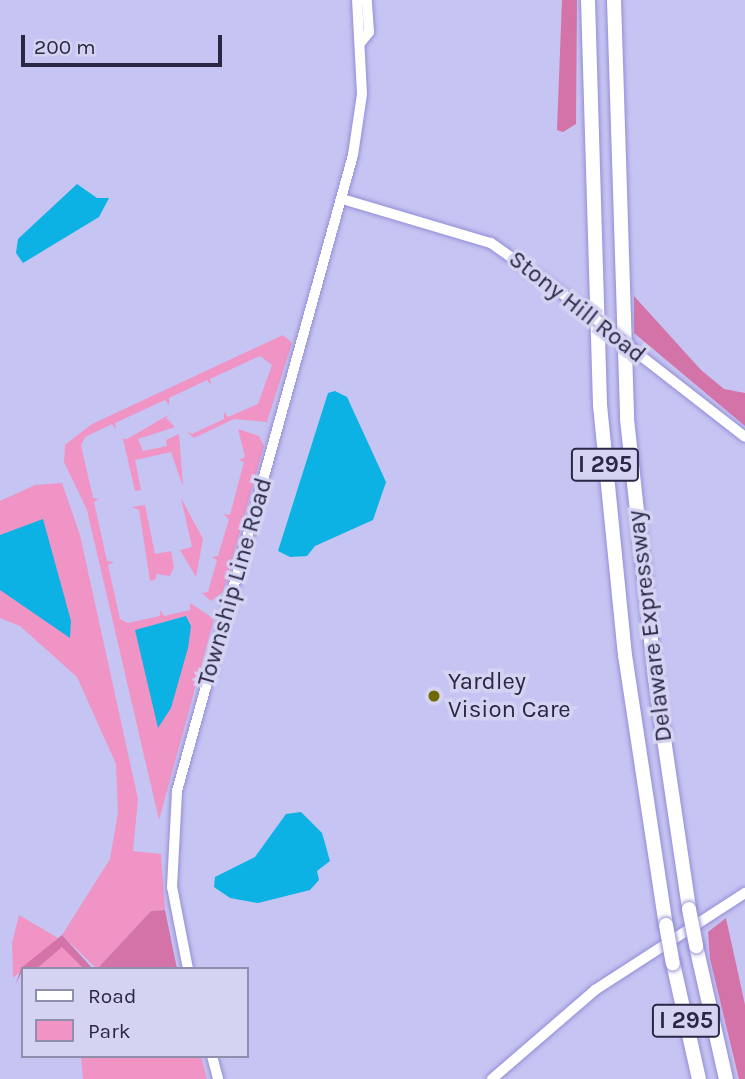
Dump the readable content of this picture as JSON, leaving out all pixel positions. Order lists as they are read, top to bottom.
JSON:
{
  "streets": {
    "highway": ["I 295", "Delaware Expressway"],
    "street": ["Stony Hill Road", "Township Line Road"]
  },
  "crossings": [
    ["Stony Hill Road", "Township Line Road"]
  ],
  "places": ["Yardley Vision Care"],
  "legend": ["Road", "Park"],
  "scale_bar": "200 m"
}
